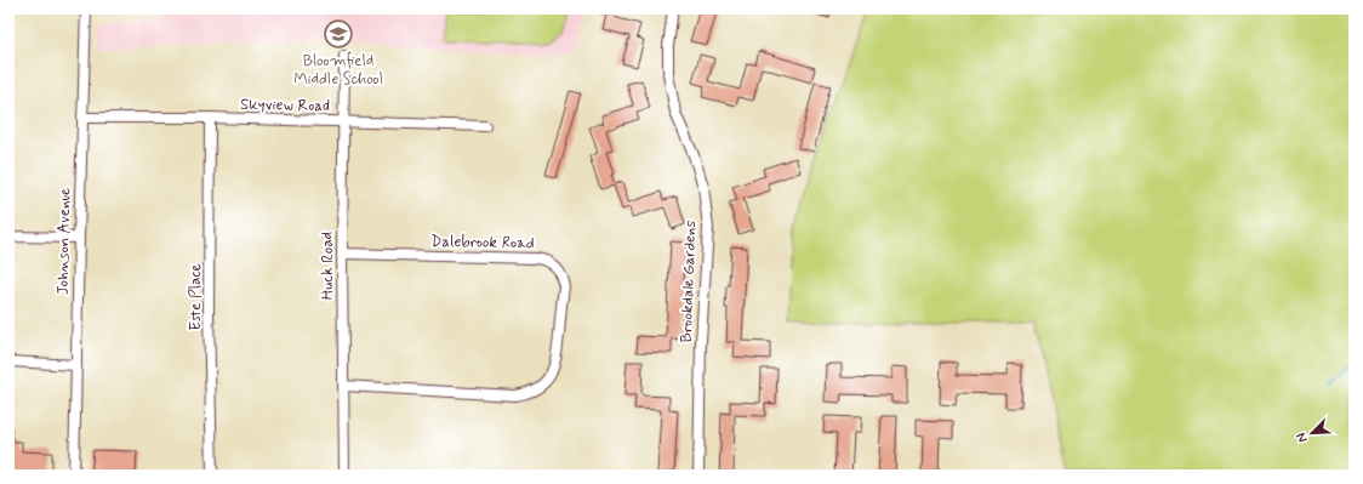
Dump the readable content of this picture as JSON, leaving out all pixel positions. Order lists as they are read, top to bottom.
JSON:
{
  "streets": {
    "street": [
      "Skyview Road",
      "Johnson Avenue",
      "Dalebrook Road",
      "Huck Road",
      "Brookdale Gardens",
      "Este Place"
    ]
  },
  "crossings": [
    ["Skyview Road", "Johnson Avenue"],
    ["Skyview Road", "Huck Road"],
    ["Skyview Road", "Este Place"],
    ["Dalebrook Road", "Huck Road"]
  ],
  "places": {
    "school or university": ["Bloomfield Middle School"]
  },
  "north": "bottom left"
}
